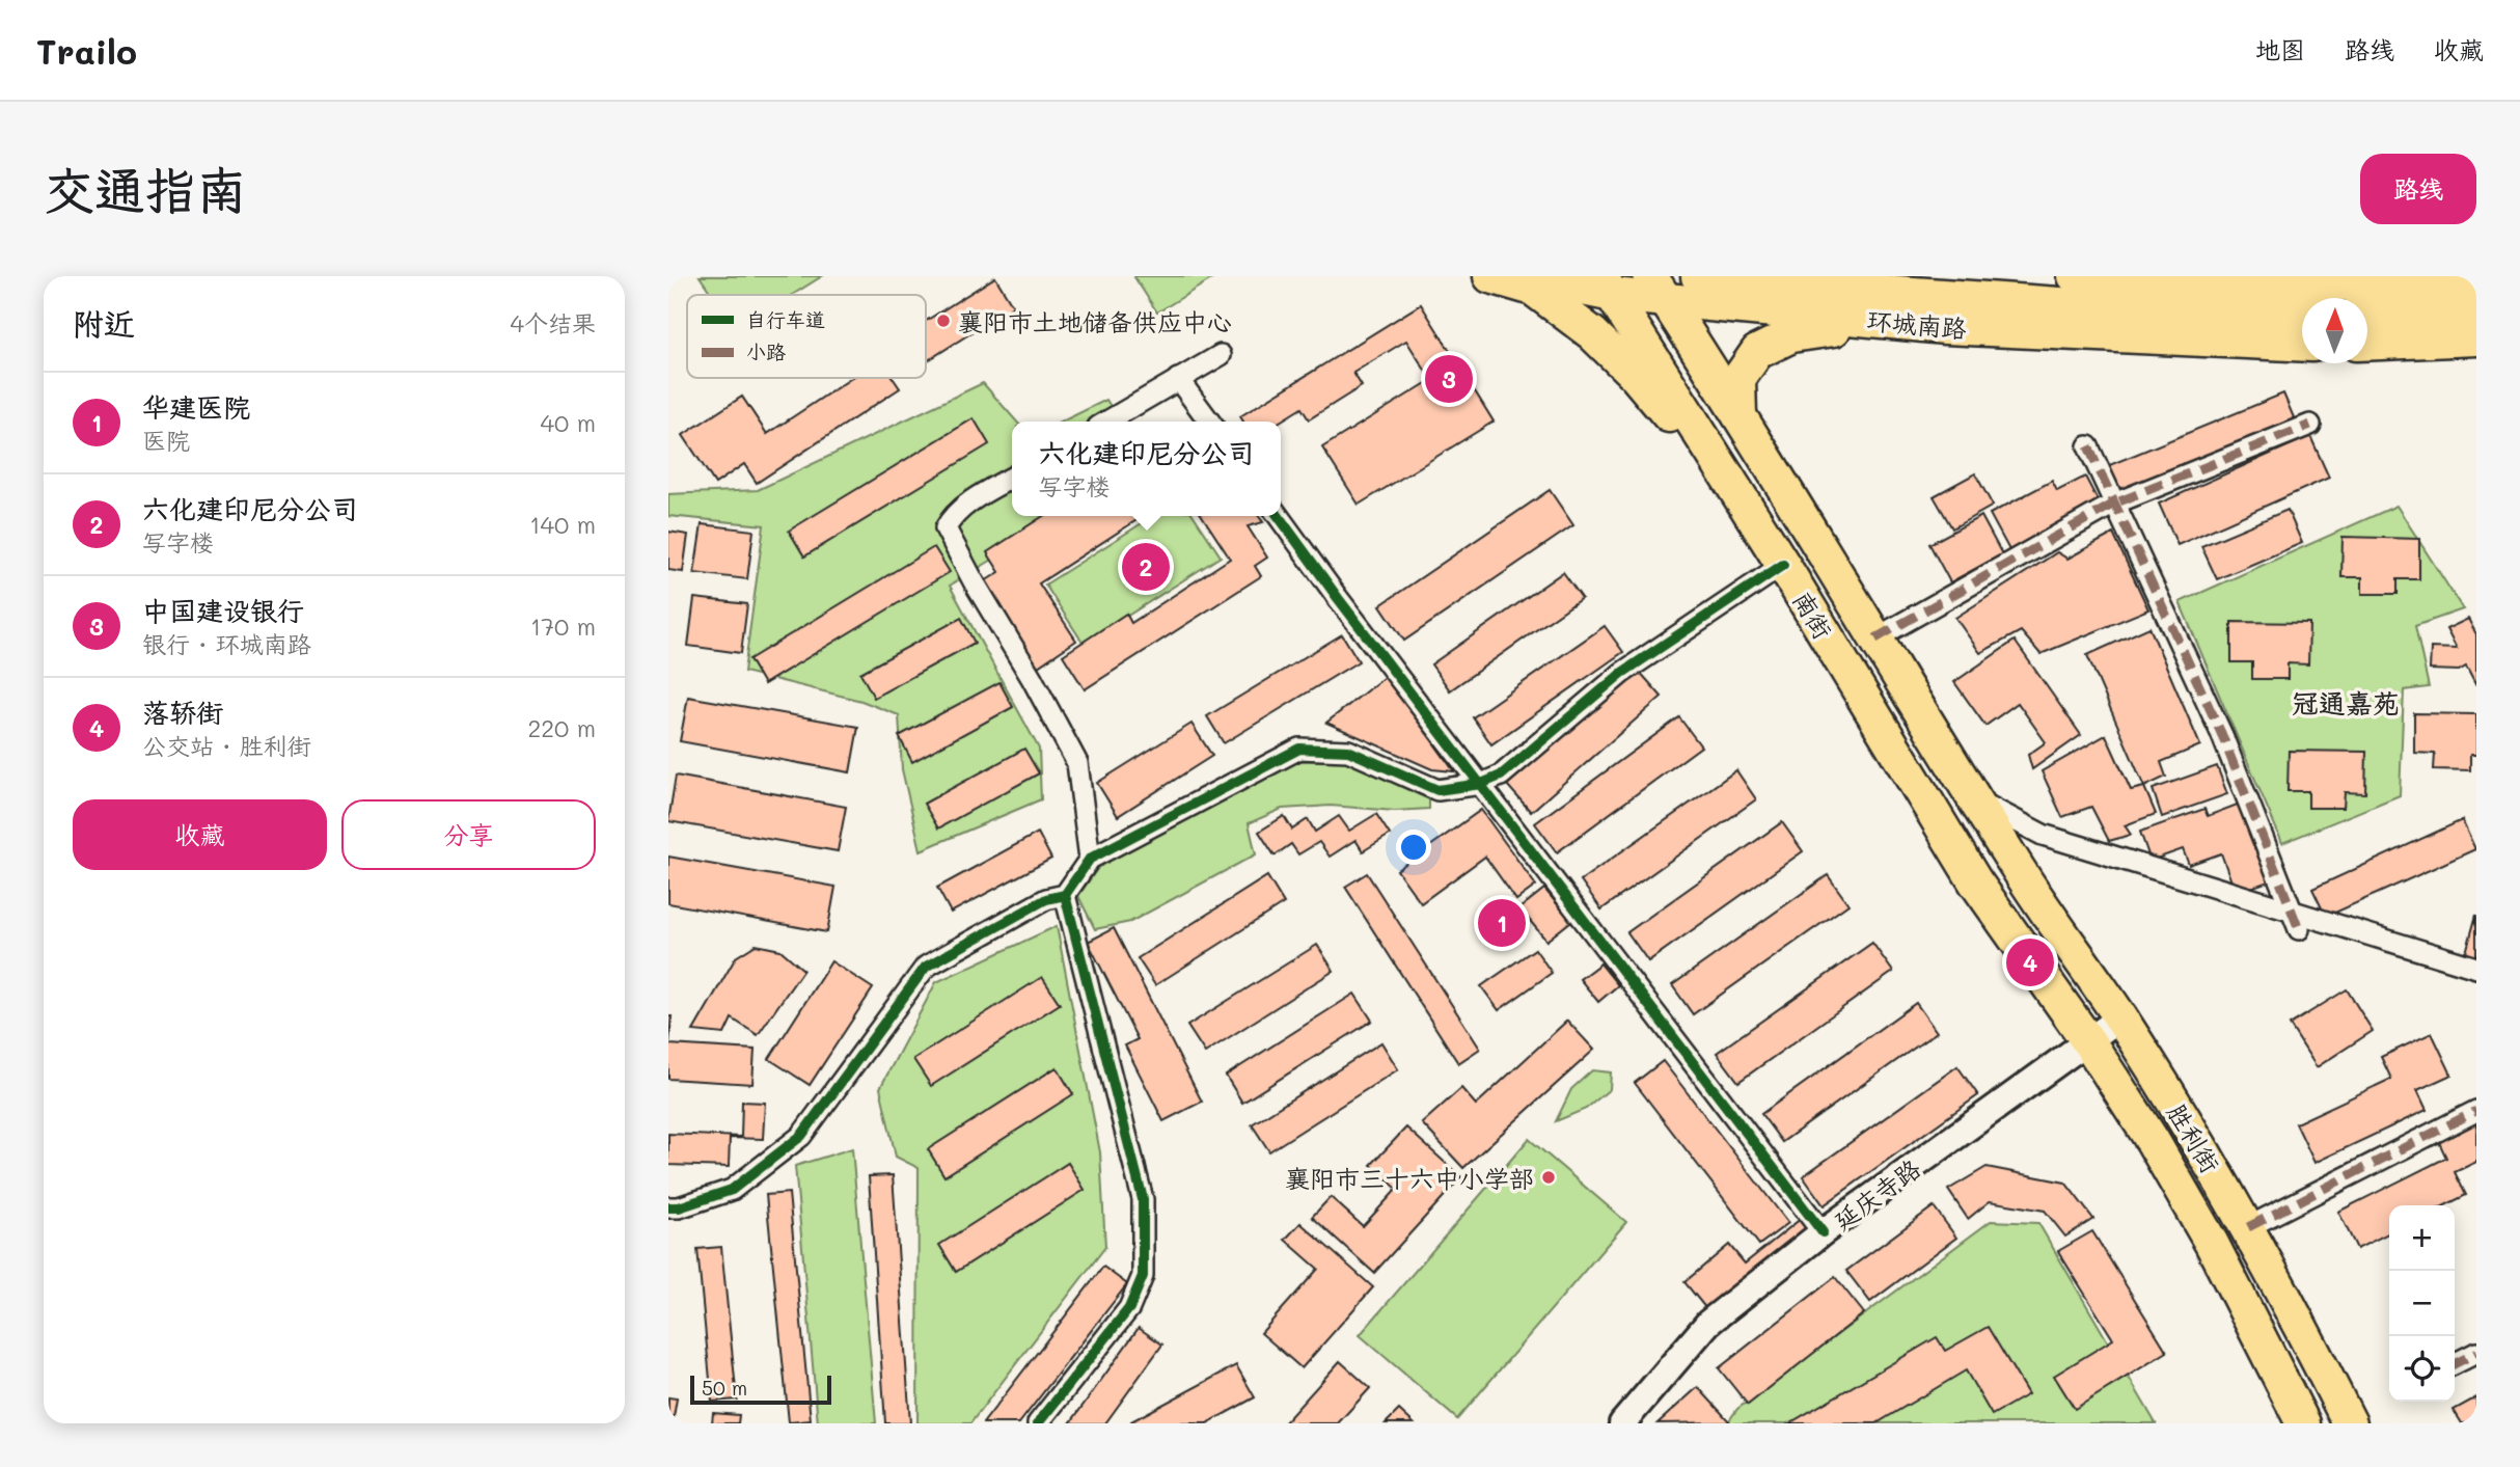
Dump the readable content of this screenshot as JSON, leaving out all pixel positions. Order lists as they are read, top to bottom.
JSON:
{
  "streets": {
    "highway": ["环城南路", "南街", "胜利街"],
    "street": ["延庆寺路"]
  },
  "crossings": [
    ["环城南路", "南街"],
    ["南街", "胜利街"],
    ["南街", "延庆寺路"],
    ["胜利街", "延庆寺路"]
  ],
  "districts": ["冠通嘉苑"],
  "places": ["襄阳市土地储备供应中心", "襄阳市三十六中小学部"],
  "legend": ["自行车道", "小路"],
  "scale_bar": "50 m",
  "north": "top",
  "page": {
    "header": "Trailo",
    "nav": ["地图", "路线", "收藏"],
    "buttons": [
      "路线",
      ["收藏", "分享"]
    ],
    "title": "交通指南",
    "heading": ["附近", "4个结果"],
    "pins": [
      "3",
      "2",
      "1",
      "4"
    ],
    "list": [
      {
        "mark": "1",
        "name": "华建医院",
        "note": "医院",
        "value": "40 m"
      },
      {
        "mark": "2",
        "name": "六化建印尼分公司",
        "note": "写字楼",
        "value": "140 m"
      },
      {
        "mark": "3",
        "name": "中国建设银行",
        "note": "银行 · 环城南路",
        "value": "170 m"
      },
      {
        "mark": "4",
        "name": "落轿街",
        "note": "公交站 · 胜利街",
        "value": "220 m"
      }
    ],
    "popup": ["六化建印尼分公司", "写字楼"],
    "map_buttons": ["+", "−"],
    "scale": "50 m"
  }
}
